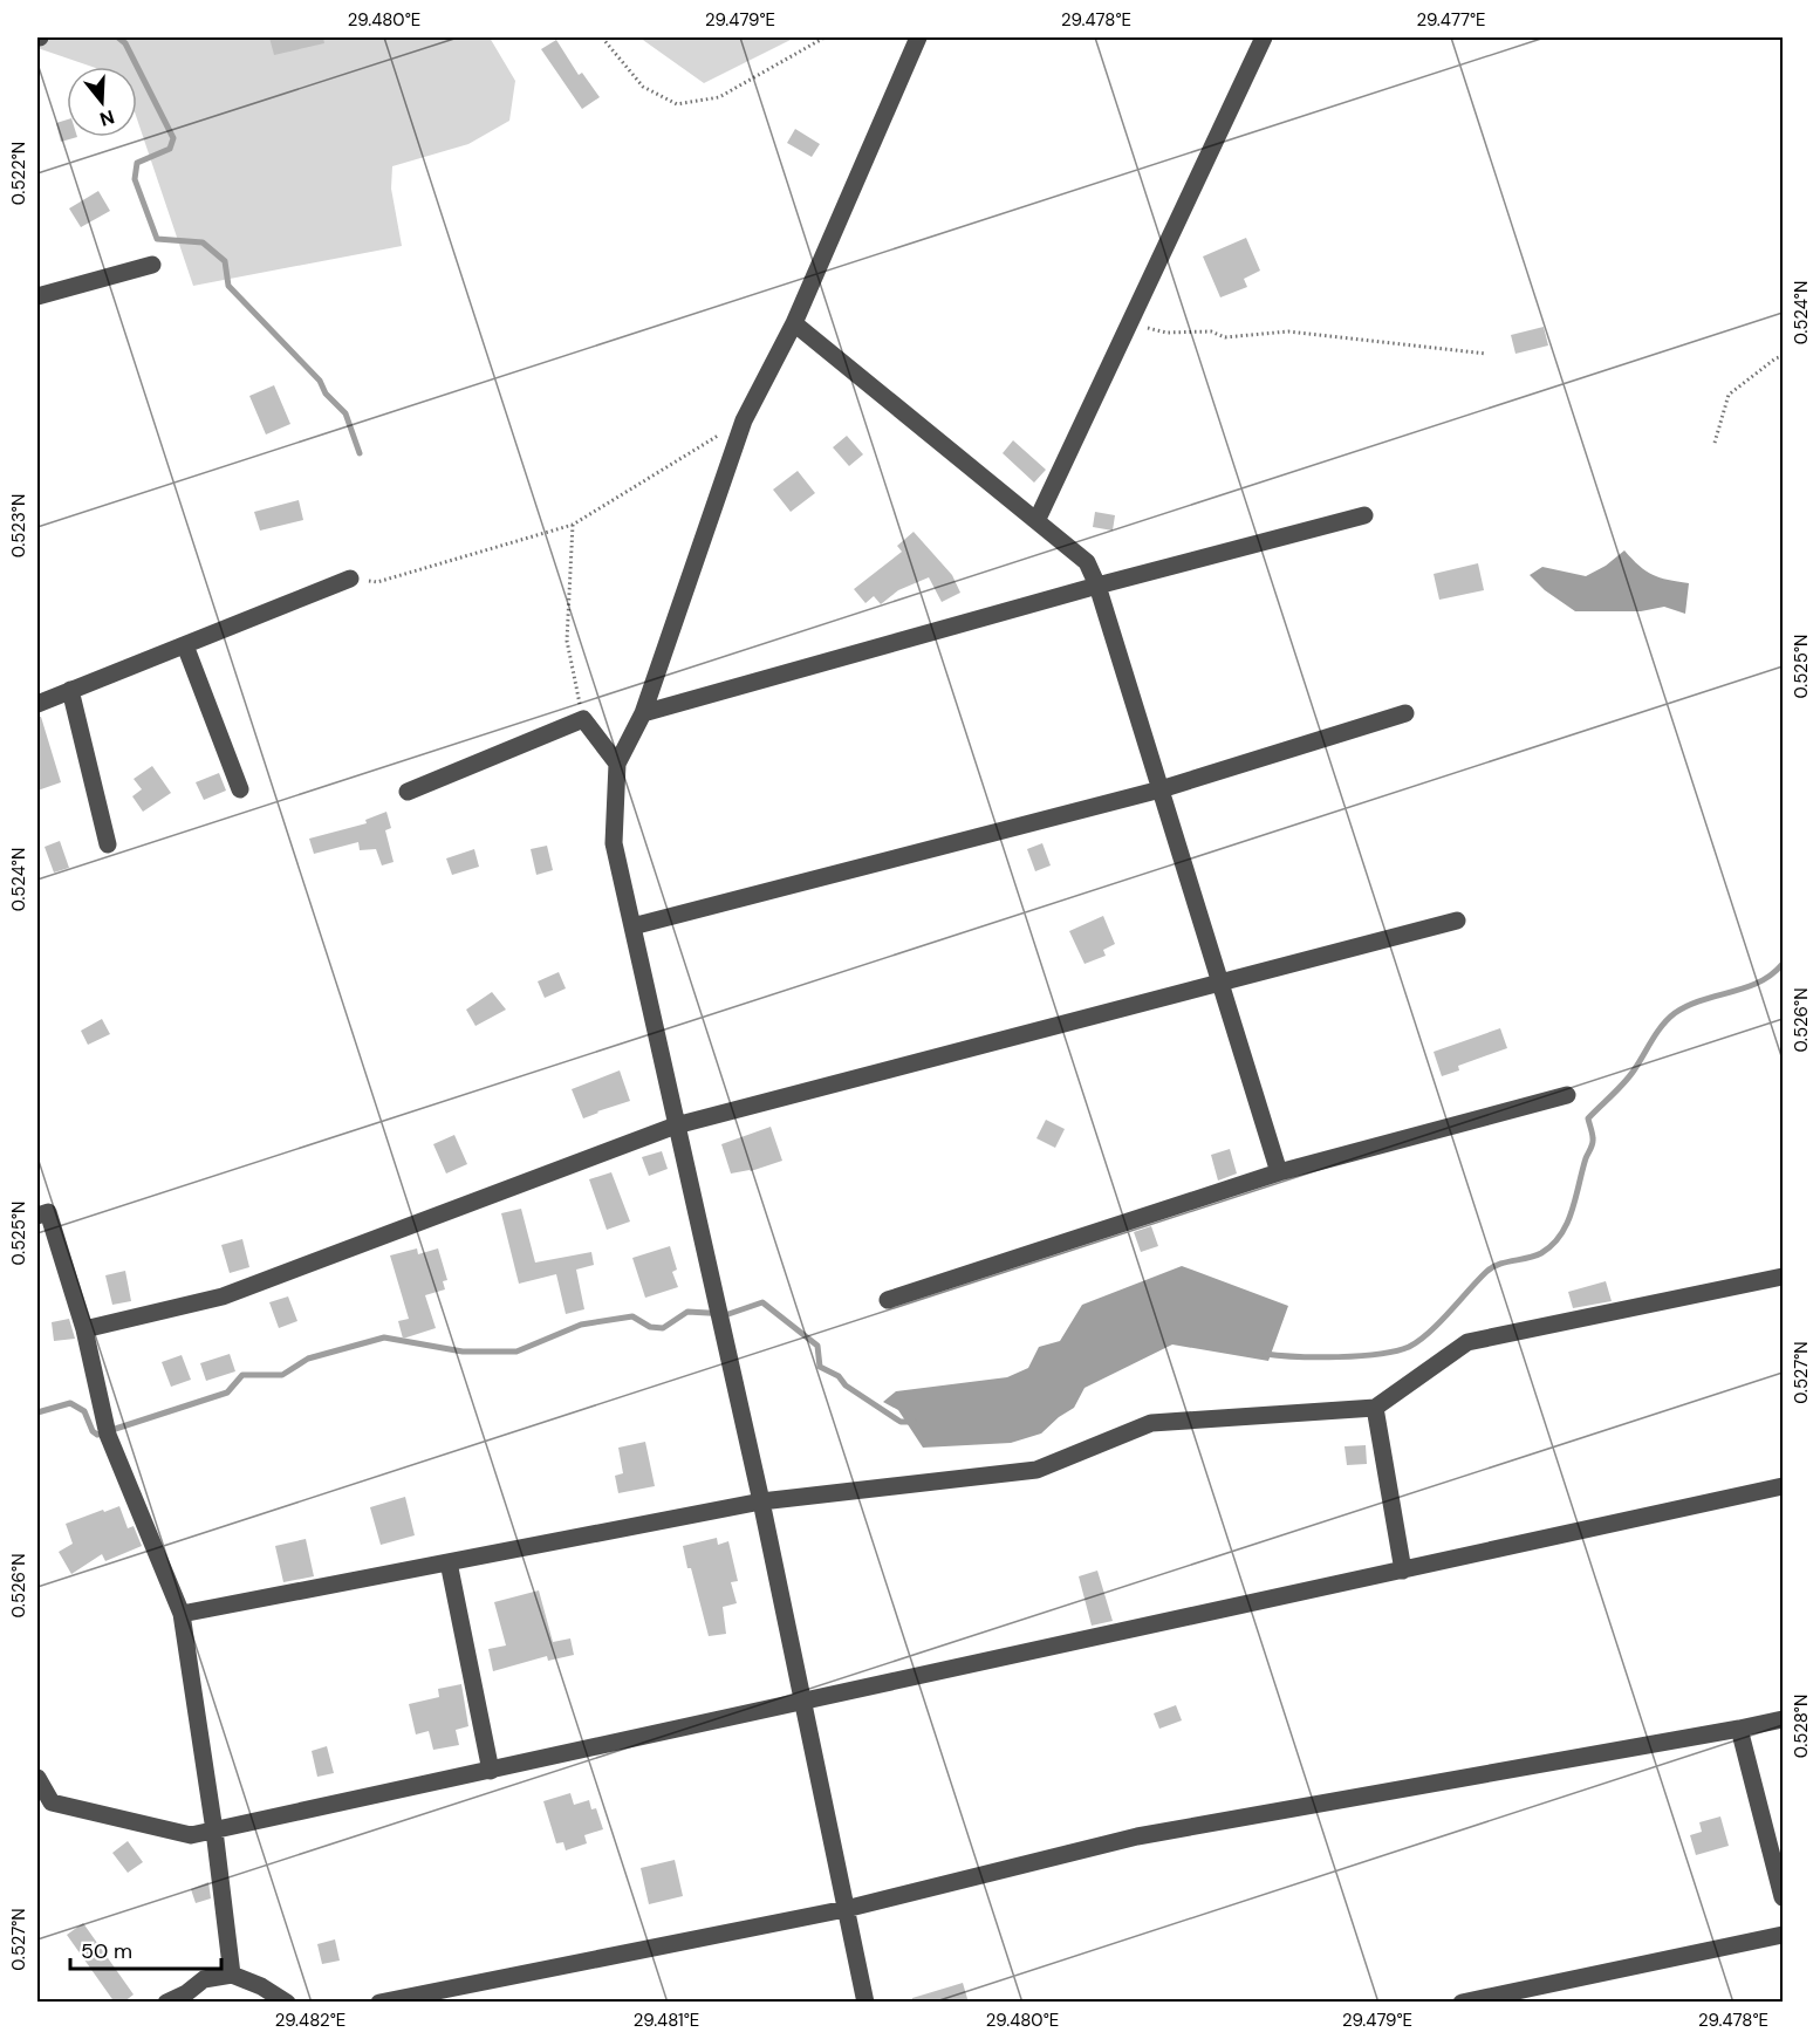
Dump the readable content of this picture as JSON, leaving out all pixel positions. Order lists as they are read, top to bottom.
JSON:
{
  "scale_bar": "50 m",
  "north": "bottom",
  "coordinates": [
    "29.480°E",
    "29.479°E",
    "29.478°E",
    "29.477°E",
    "0.522°N",
    "0.524°N",
    "0.523°N",
    "0.525°N",
    "0.526°N",
    "0.527°N",
    "0.528°N",
    "29.482°E",
    "29.481°E"
  ]
}
